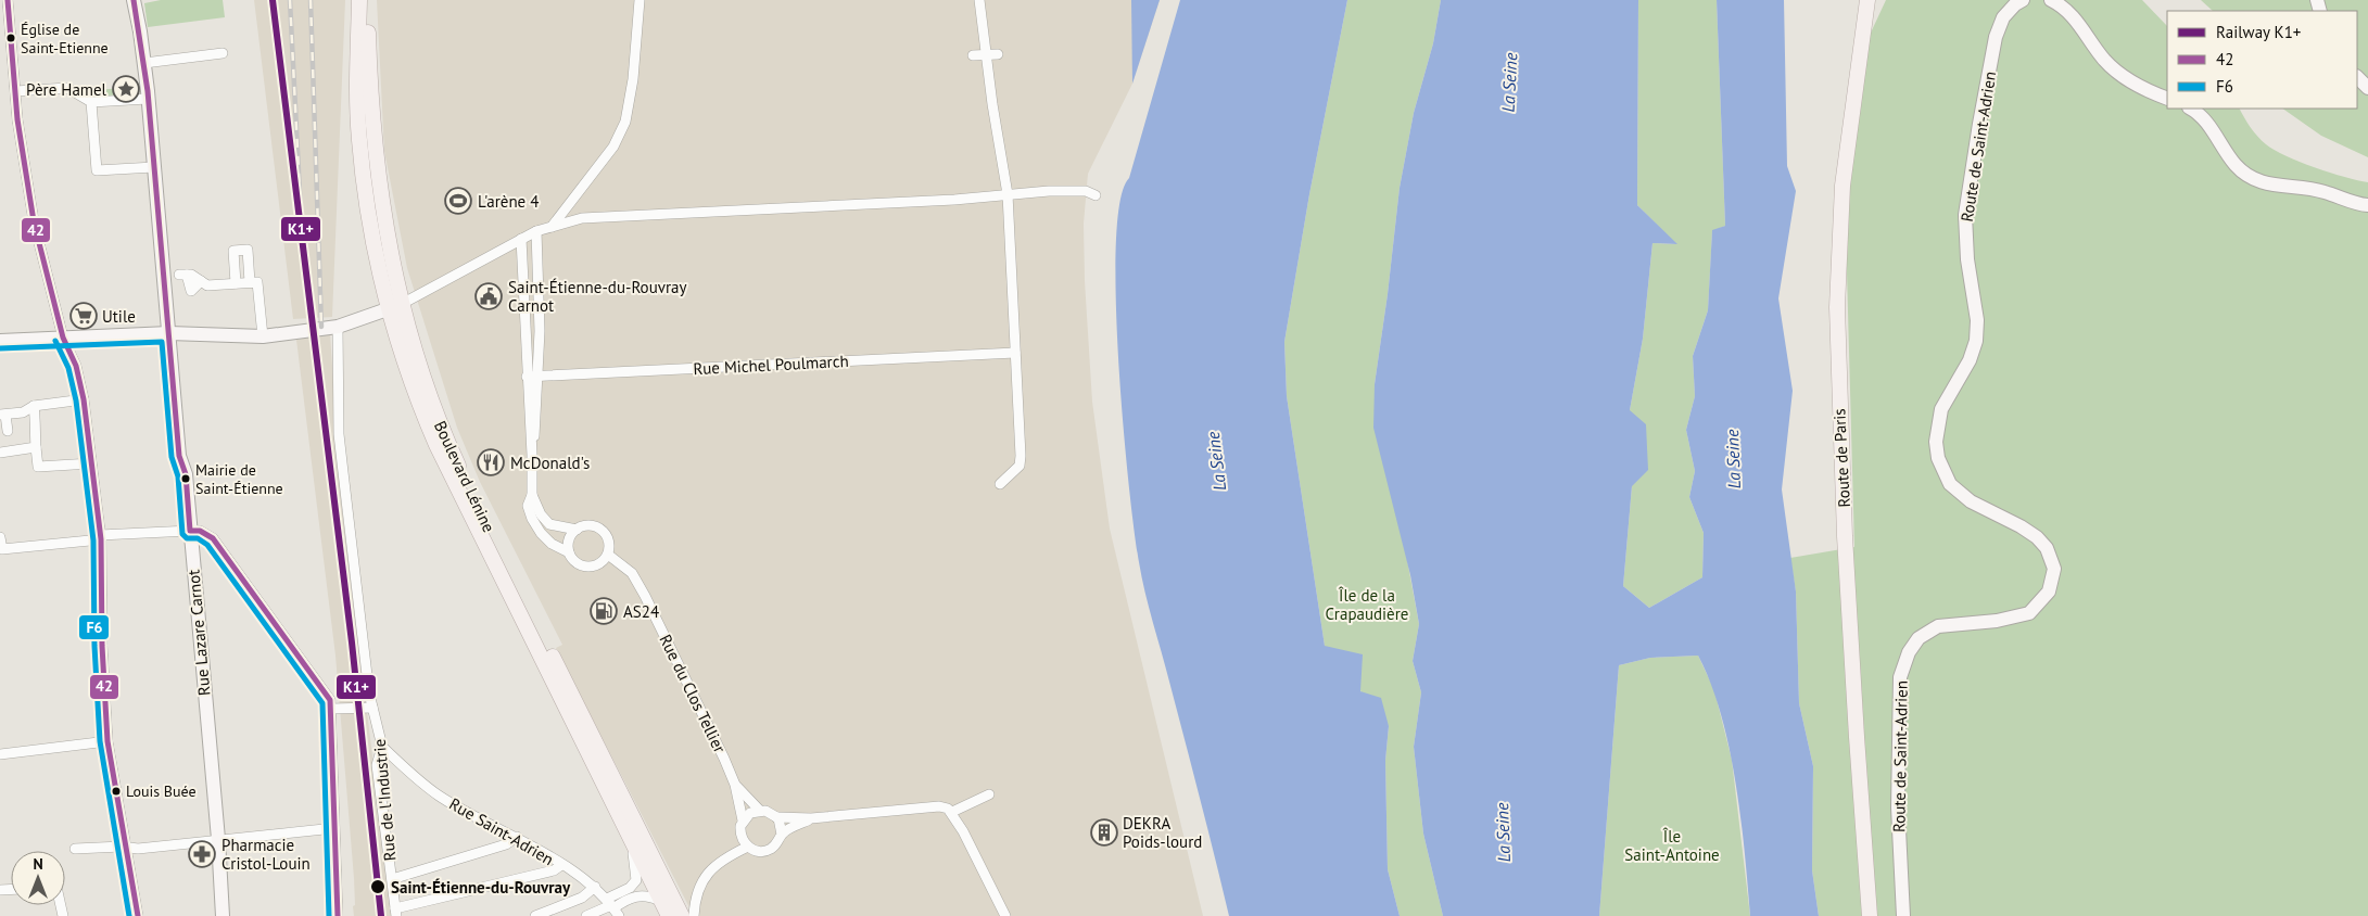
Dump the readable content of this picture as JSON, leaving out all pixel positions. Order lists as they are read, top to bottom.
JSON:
{
  "streets": {
    "main road": [
      "Route de Saint-Adrien",
      "Route de Paris",
      "Boulevard Lénine",
      "Rue Lazare Carnot"
    ],
    "street": [
      "Rue Michel Poulmarch",
      "Rue du Clos Tellier",
      "Rue de l'Industrie",
      "Rue Saint-Adrien"
    ]
  },
  "crossings": [
    ["Rue de l'Industrie", "Rue Saint-Adrien"]
  ],
  "water": ["La Seine"],
  "parks": ["Île de la Crapaudière", "Île Saint-Antoine"],
  "places": {
    "other": [
      "Église de Saint-Etienne",
      "Mairie de Saint-Étienne",
      "Louis Buée",
      "Saint-Étienne-du-Rouvray"
    ],
    "place": ["Père Hamel"],
    "sports": ["L'arène 4"],
    "public building": ["Saint-Étienne-du-Rouvray Carnot"],
    "supermarket": ["Utile"],
    "restaurant": ["McDonald's"],
    "fuel station": ["AS24"],
    "building": ["DEKRA Poids-lourd"],
    "pharmacy": ["Pharmacie Cristol-Louin"]
  },
  "lines": ["rail line K1+", "transit line 42", "transit line F6"],
  "legend": ["Railway K1+", "42", "F6"],
  "north": "top"
}
